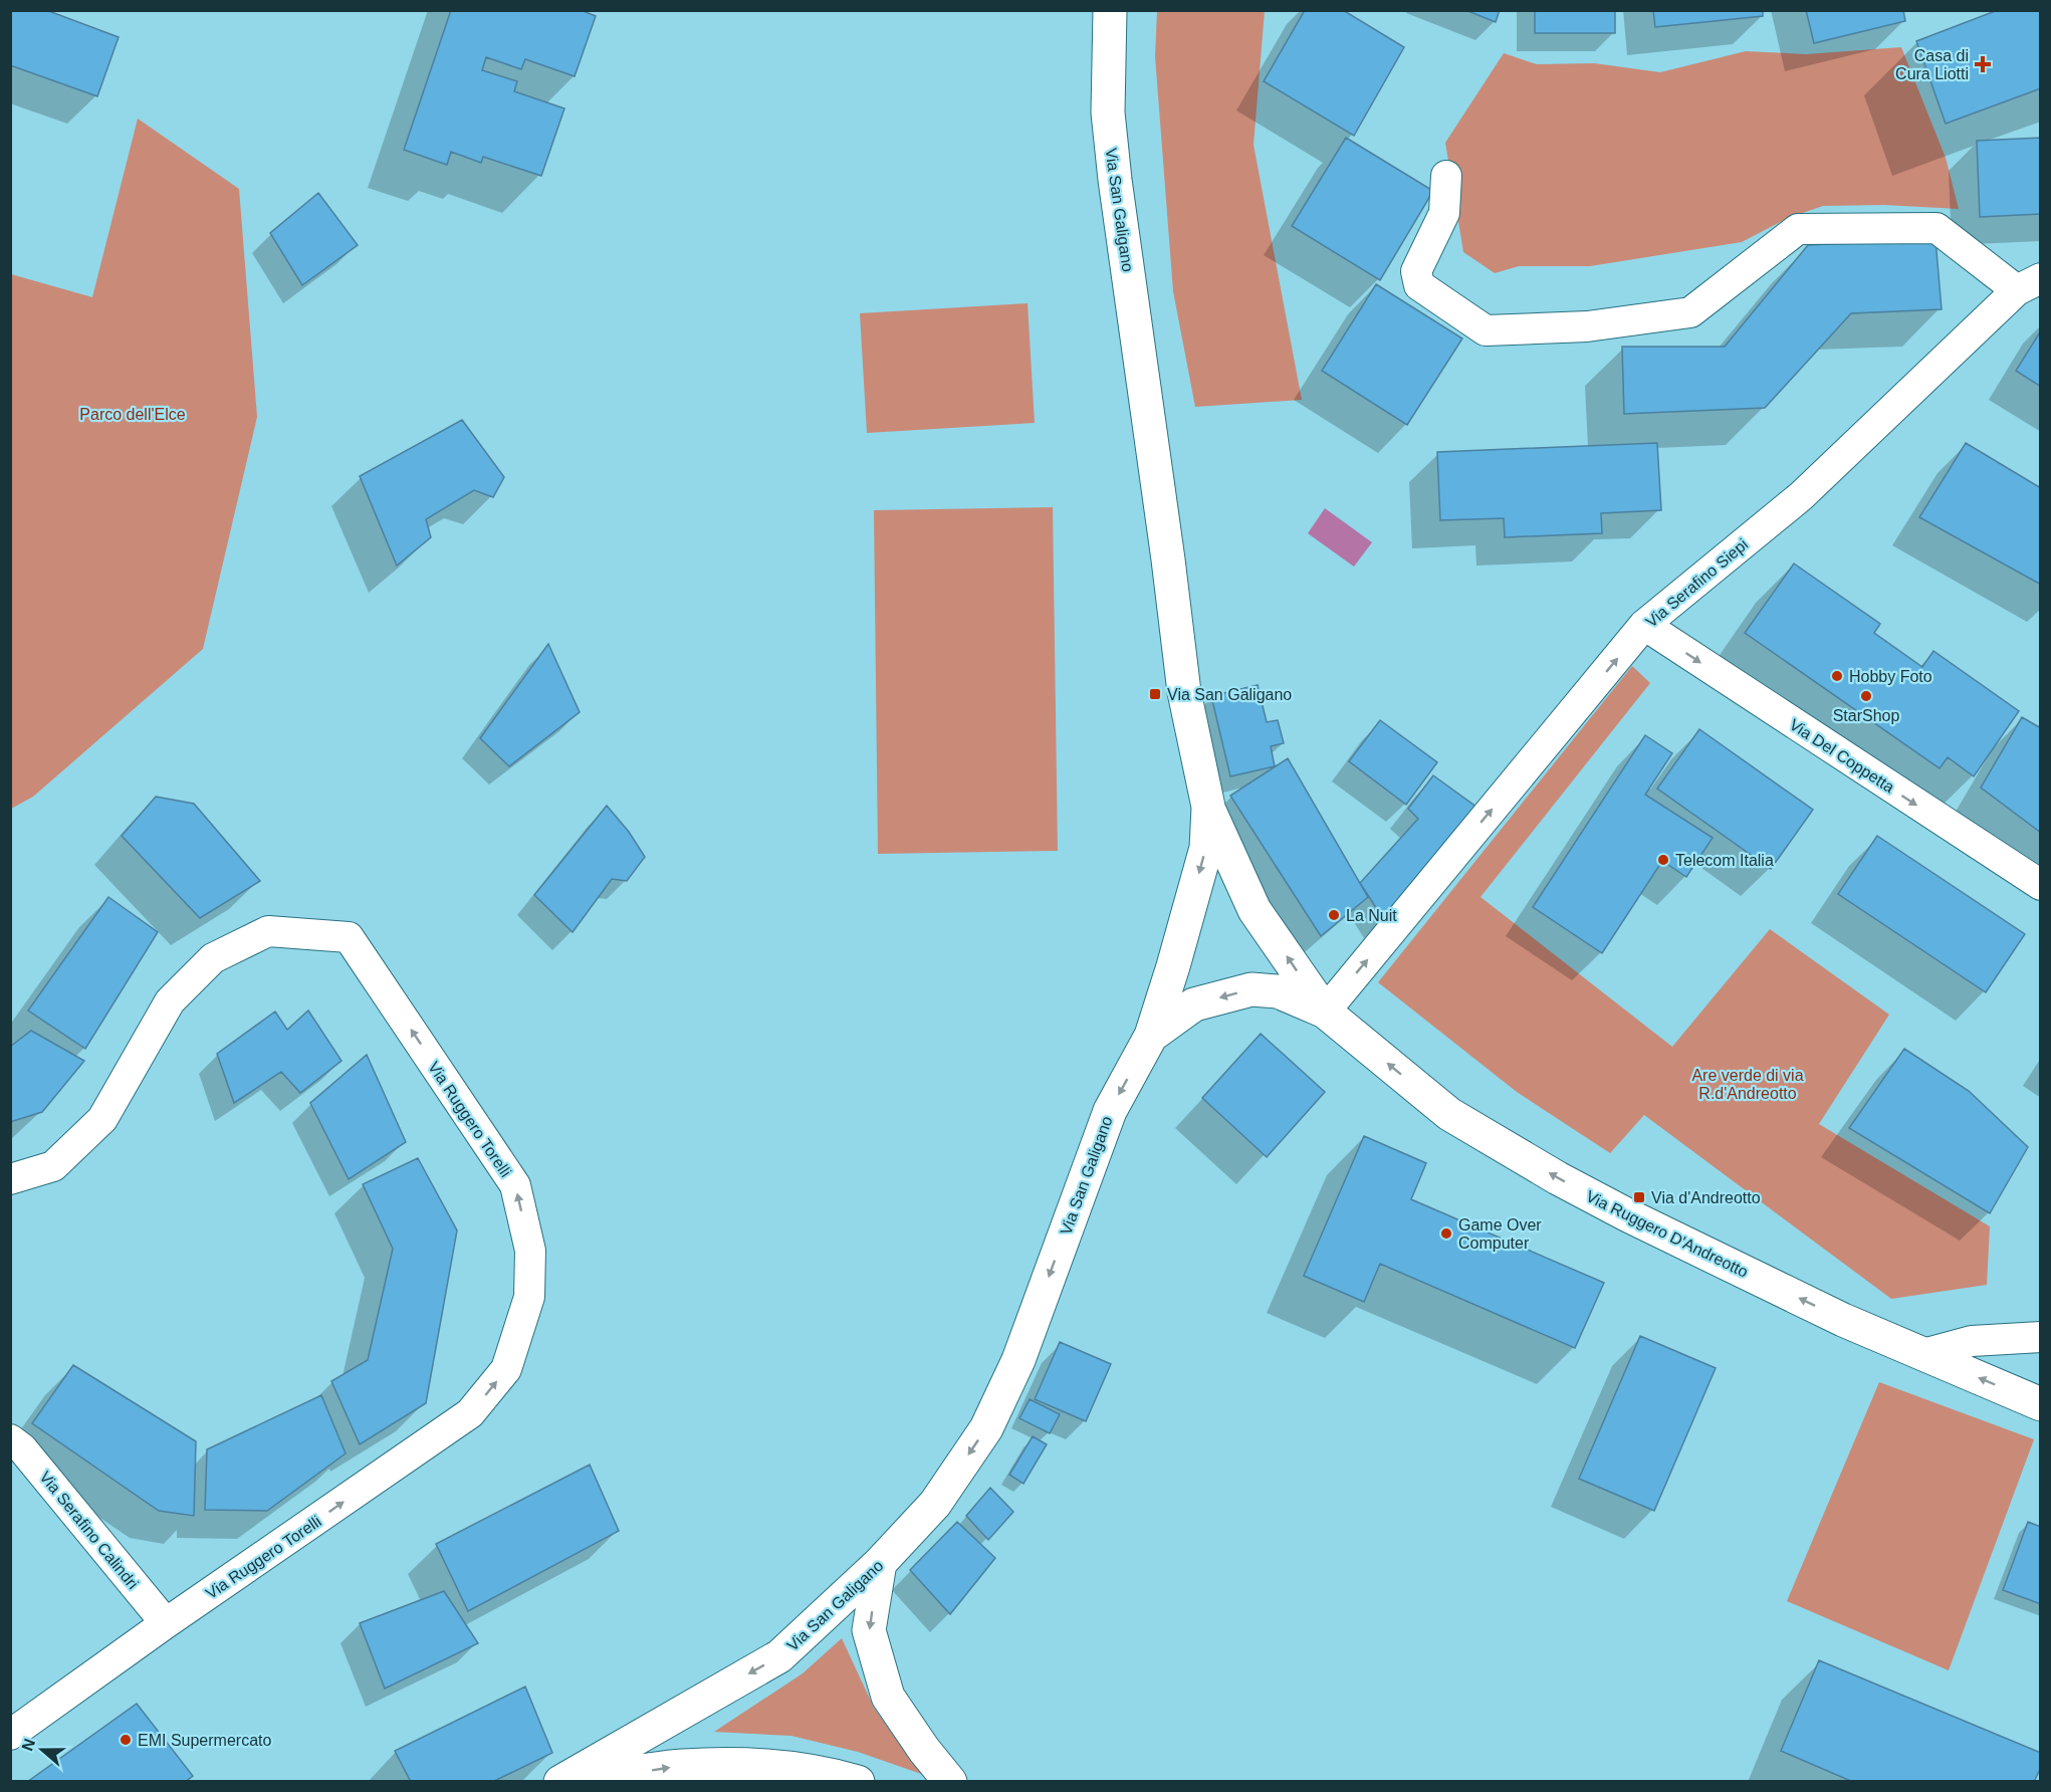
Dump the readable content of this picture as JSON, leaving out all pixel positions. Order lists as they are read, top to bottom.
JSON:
{
  "streets": {
    "main road": ["Via San Galigano", "Via Ruggero D'Andreotto"],
    "street": [
      "Via Serafino Siepi",
      "Via Del Coppetta",
      "Via Ruggero Torelli",
      "Via Serafino Calindri"
    ]
  },
  "crossings": [
    ["Via San Galigano", "Via Ruggero D'Andreotto"],
    ["Via Serafino Siepi", "Via Del Coppetta"],
    ["Via Serafino Siepi", "Via Ruggero D'Andreotto"],
    ["Via Ruggero Torelli", "Via Serafino Calindri"]
  ],
  "one_way": [
    "Via San Galigano",
    "Via Serafino Siepi",
    "Via Del Coppetta",
    "Via Ruggero D'Andreotto"
  ],
  "parks": ["Parco dell'Elce", "Are verde di via R.d'Andreotto"],
  "places": {
    "health": ["Casa di Cura Liotti"],
    "other": [
      "Hobby Foto",
      "StarShop",
      "Telecom Italia",
      "La Nuit",
      "Game Over Computer",
      "EMI Supermercato"
    ],
    "transit": ["Via San Galigano", "Via d'Andreotto"]
  },
  "north": "left"
}
